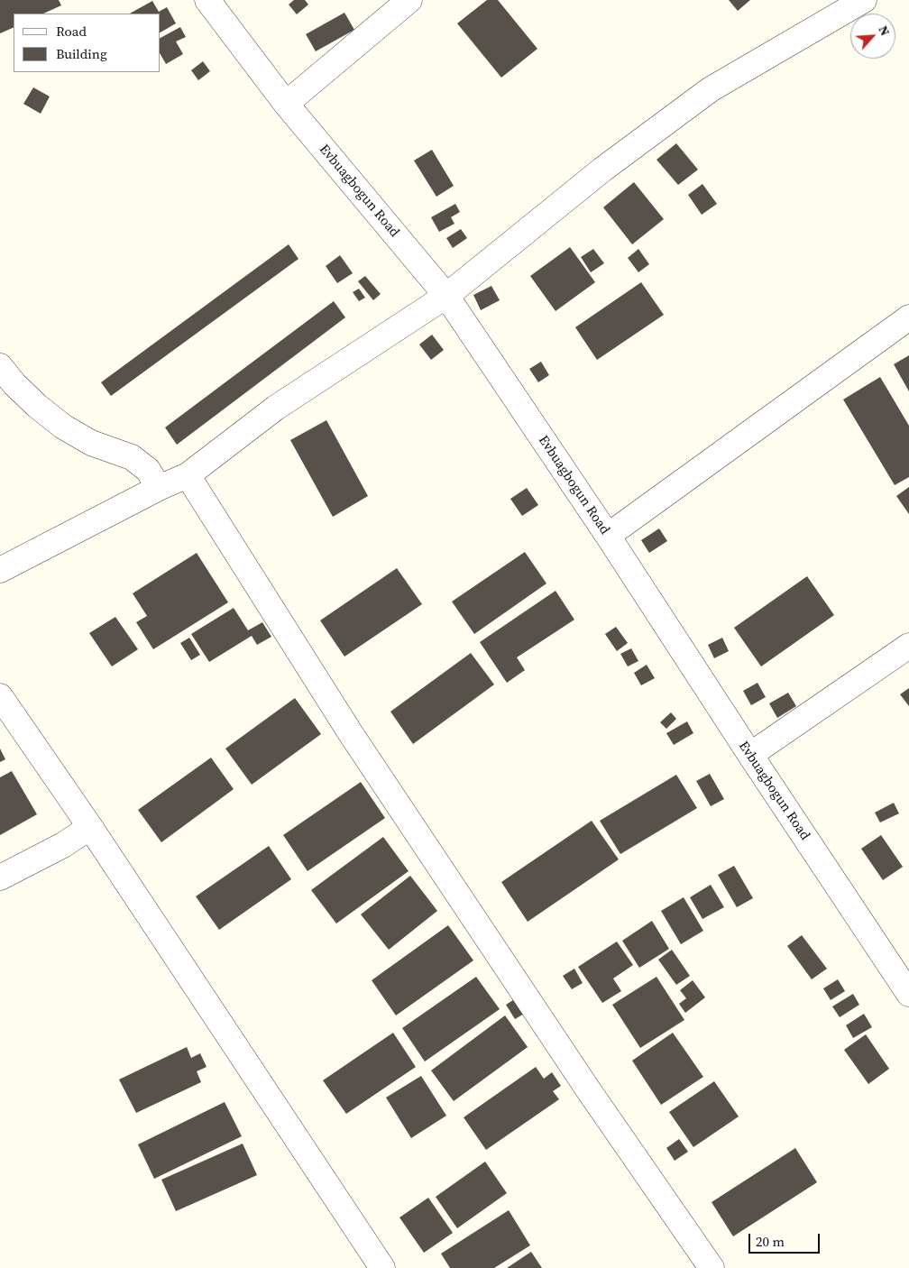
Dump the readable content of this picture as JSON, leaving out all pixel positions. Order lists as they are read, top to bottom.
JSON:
{
  "streets": {
    "street": ["Evbuagbogun Road"]
  },
  "legend": ["Road", "Building"],
  "scale_bar": "20 m",
  "north": "top right"
}
